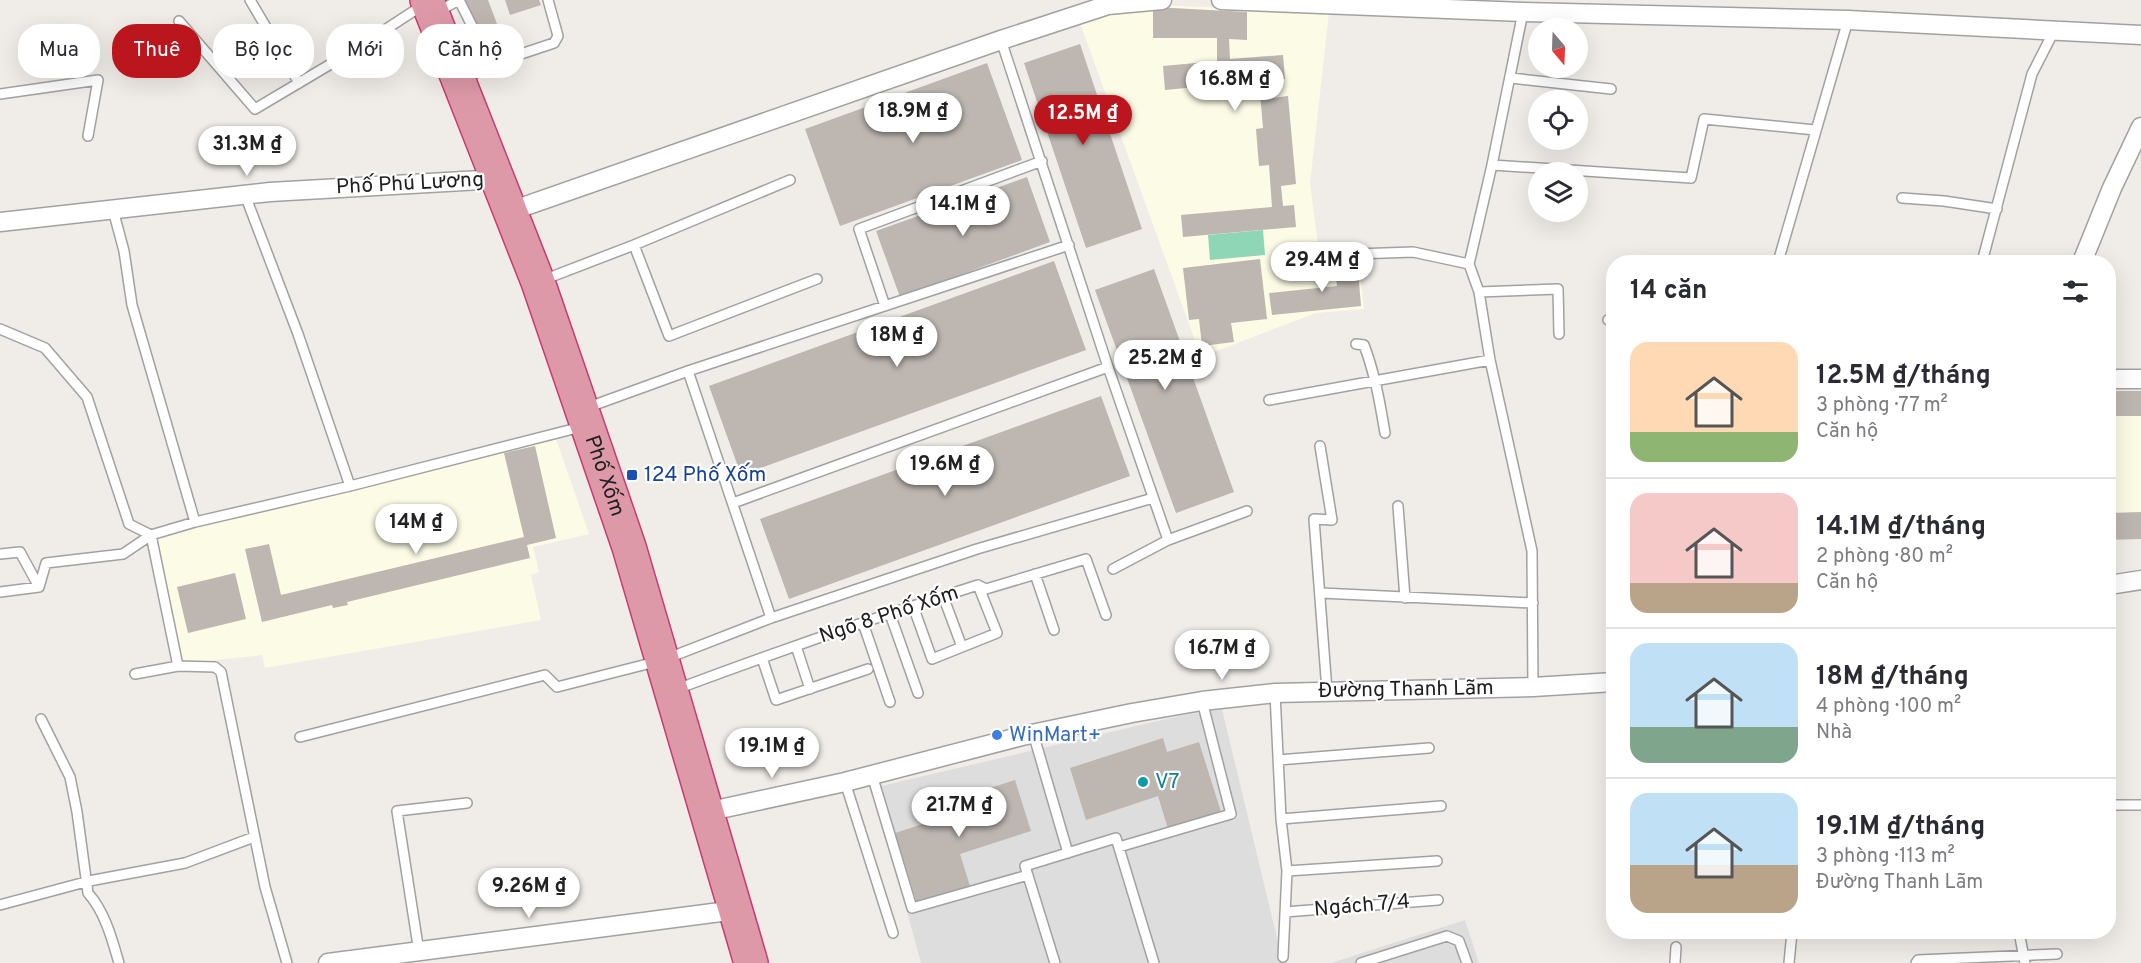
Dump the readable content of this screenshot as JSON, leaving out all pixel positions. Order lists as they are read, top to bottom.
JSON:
{
  "streets": {
    "highway": ["Phố Xốm"],
    "street": ["Phố Phú Lương", "Đường Thanh Lãm"],
    "lane": ["Ngõ 8 Phố Xốm", "Ngách 7/4"]
  },
  "crossings": [
    ["Phố Phú Lương", "Phố Xốm"],
    ["Phố Xốm", "Ngõ 8 Phố Xốm"],
    ["Phố Xốm", "Đường Thanh Lãm"]
  ],
  "places": {
    "transit": ["124 Phố Xốm"],
    "other": ["WinMart+", "V7"]
  },
  "north": "bottom",
  "page": {
    "chip": [
      "Mua",
      "Thuê",
      "Bộ lọc",
      "Mới",
      "Căn hộ"
    ],
    "price": [
      "16.8M ₫",
      "18.9M ₫",
      "12.5M ₫",
      "31.3M ₫",
      "14.1M ₫",
      "29.4M ₫",
      "18M ₫",
      "25.2M ₫",
      "19.6M ₫",
      "14M ₫",
      "16.7M ₫",
      "19.1M ₫",
      "21.7M ₫",
      "9.26M ₫"
    ],
    "heading": "14 căn",
    "list": [
      {
        "name": "12.5M ₫/tháng",
        "note": "3 phòng · 77 m² · Căn hộ"
      },
      {
        "name": "14.1M ₫/tháng",
        "note": "2 phòng · 80 m² · Căn hộ"
      },
      {
        "name": "18M ₫/tháng",
        "note": "4 phòng · 100 m² · Nhà"
      },
      {
        "name": "19.1M ₫/tháng",
        "note": "3 phòng · 113 m² · Đường Thanh Lãm"
      }
    ]
  }
}
